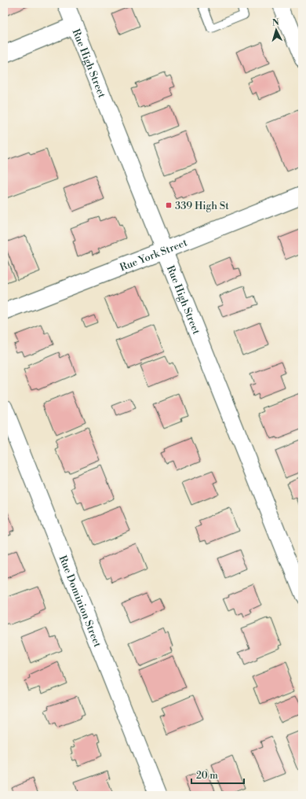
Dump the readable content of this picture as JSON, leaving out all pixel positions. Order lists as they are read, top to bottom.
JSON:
{
  "streets": {
    "street": ["Rue High Street", "Rue York Street", "Rue Dominion Street"]
  },
  "crossings": [
    ["Rue High Street", "Rue York Street"]
  ],
  "places": {
    "transit": ["339 High St"]
  },
  "scale_bar": "20 m",
  "north": "top"
}
